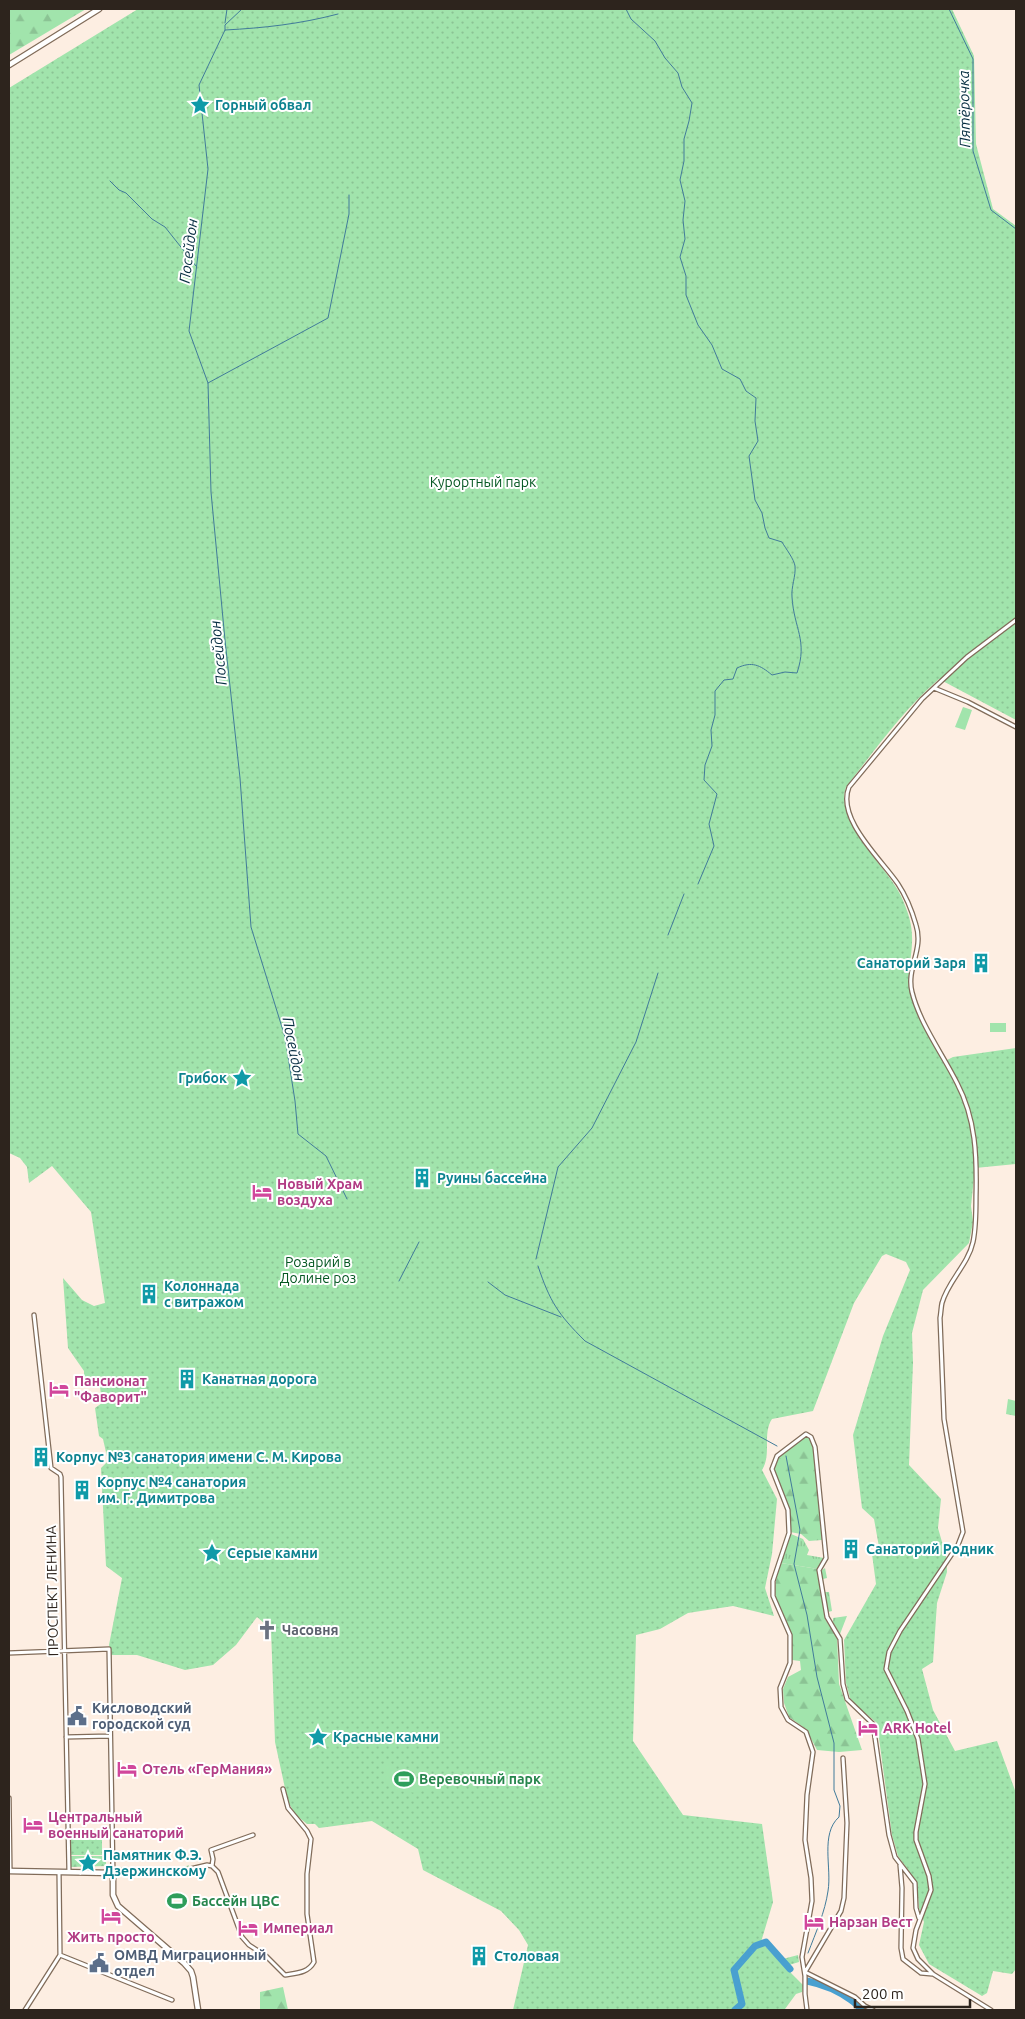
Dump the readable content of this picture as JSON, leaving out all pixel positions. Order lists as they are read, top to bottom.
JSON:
{
  "streets": {
    "street": ["ПРОСПЕКТ ЛЕНИНА"]
  },
  "water": ["Пятёрочка", "Посейдон"],
  "parks": ["Курортный парк", "Розарий в Долине роз"],
  "places": {
    "place": [
      "Горный обвал",
      "Грибок",
      "Серые камни",
      "Красные камни",
      "Памятник Ф.Э. Дзержинскому"
    ],
    "building": [
      "Санаторий Заря",
      "Руины бассейна",
      "Колоннада с витражом",
      "Канатная дорога",
      "Корпус №3 санатория имени С. М. Кирова",
      "Корпус №4 санатория им. Г. Димитрова",
      "Санаторий Родник",
      "Столовая"
    ],
    "hotel": [
      "Новый Храм воздуха",
      "Пансионат \"Фаворит\"",
      "ARK Hotel",
      "Отель «ГерМания»",
      "Центральный военный санаторий",
      "Жить просто",
      "Нарзан Вест",
      "Империал"
    ],
    "church": ["Часовня"],
    "public building": ["Кисловодский городской суд", "ОМВД Миграционный отдел"],
    "sports": ["Веревочный парк", "Бассейн ЦВС"]
  },
  "scale_bar": "200 m"
}
